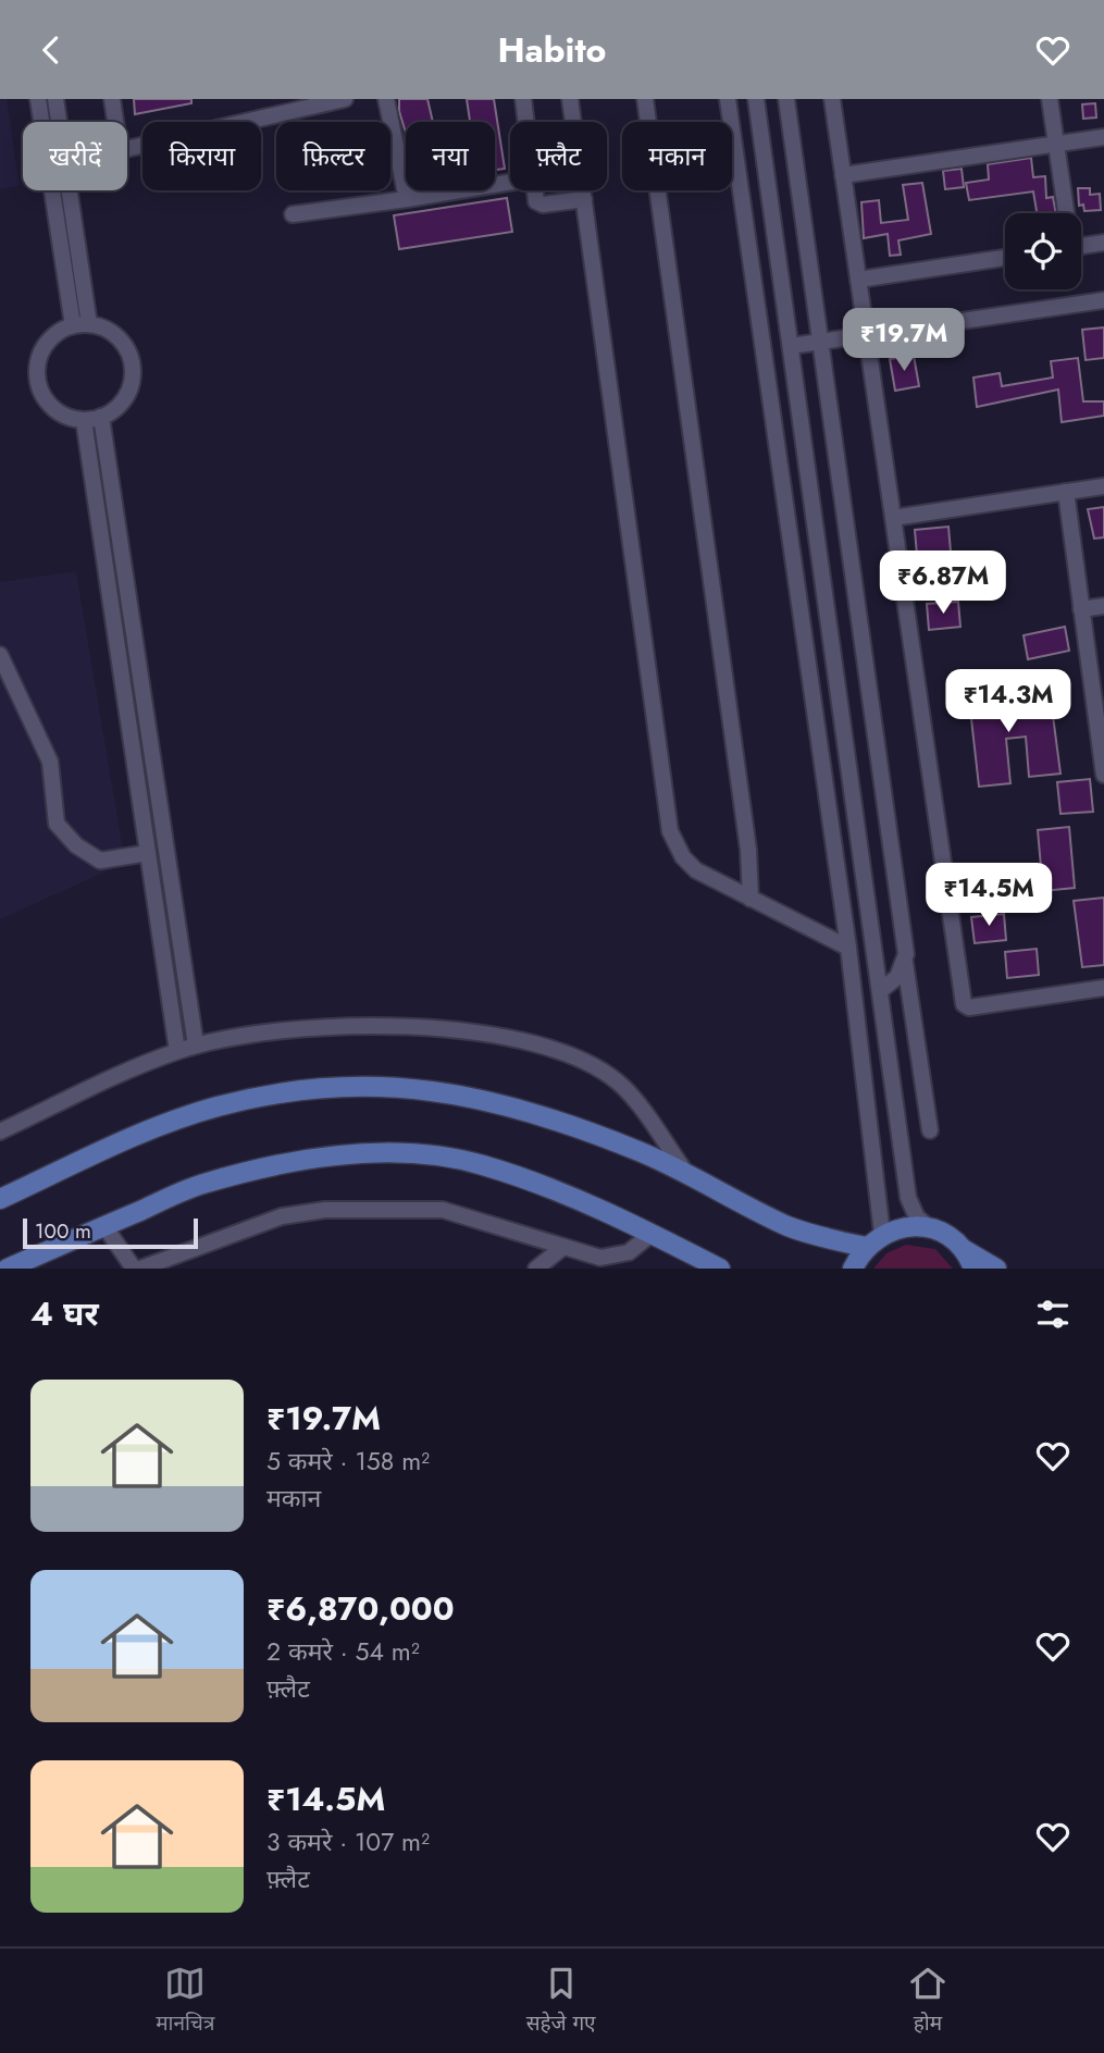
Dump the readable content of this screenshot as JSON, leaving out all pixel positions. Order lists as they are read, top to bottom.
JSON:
{
  "scale_bar": "100 m",
  "page": {
    "header": "Habito",
    "chip": [
      "खरीदें",
      "किराया",
      "फ़िल्टर",
      "नया",
      "फ़्लैट",
      "मकान"
    ],
    "price": [
      "₹19.7M",
      "₹6.87M",
      "₹14.3M",
      "₹14.5M"
    ],
    "scale": "100 m",
    "heading": "4 घर",
    "list": [
      {
        "name": "₹19.7M",
        "note": "5 कमरे · 158 m² · मकान"
      },
      {
        "name": "₹6,870,000",
        "note": "2 कमरे · 54 m² · फ़्लैट"
      },
      {
        "name": "₹14.5M",
        "note": "3 कमरे · 107 m² · फ़्लैट"
      }
    ],
    "tabs": ["मानचित्र", "सहेजे गए", "होम"]
  }
}
